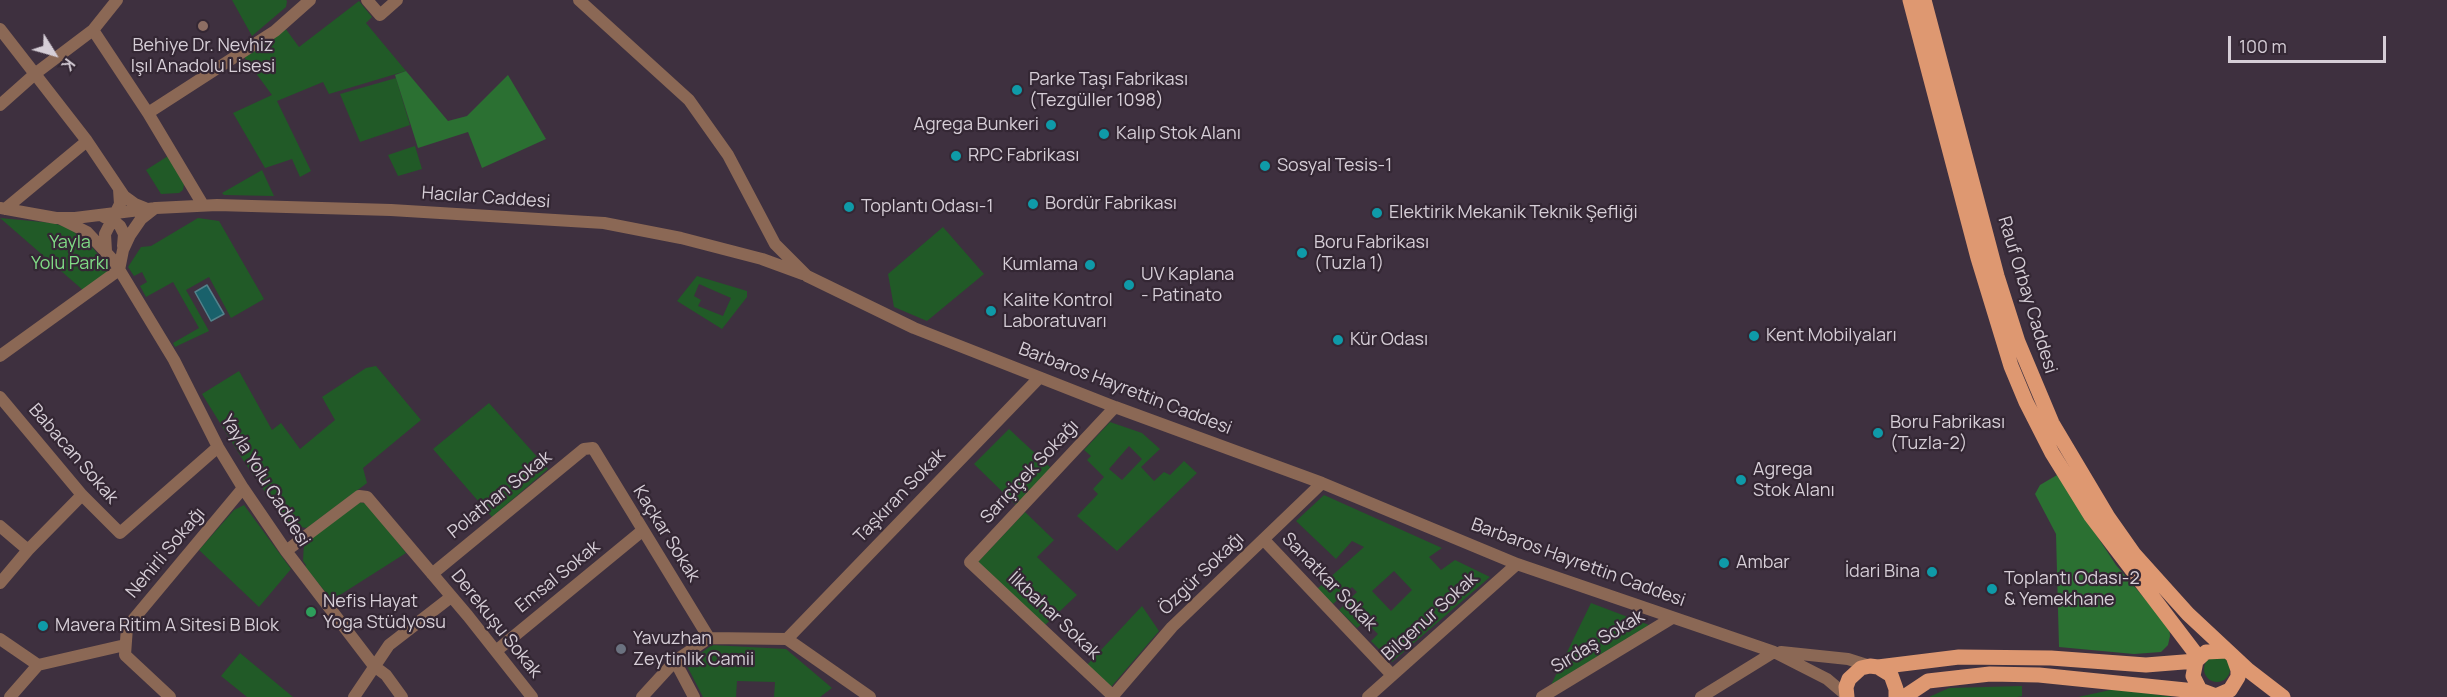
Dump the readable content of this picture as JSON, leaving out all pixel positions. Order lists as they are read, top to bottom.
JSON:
{
  "streets": {
    "main road": ["Rauf Orbay Caddesi"],
    "street": [
      "Hacılar Caddesi",
      "Barbaros Hayrettin Caddesi",
      "Babacan Sokak",
      "Sarıçiçek Sokağı",
      "Yayla Yolu Caddesi",
      "Polathan Sokak",
      "Taşkıran Sokak",
      "Kaçkar Sokak",
      "Nehirli Sokağı",
      "Özgür Sokağı",
      "Emsal Sokak",
      "Sanatkar Sokak",
      "İlkbahar Sokak",
      "Bilgenur Sokak",
      "Derekuşu Sokak",
      "Sırdaş Sokak"
    ]
  },
  "crossings": [
    ["Hacılar Caddesi", "Barbaros Hayrettin Caddesi"],
    ["Hacılar Caddesi", "Yayla Yolu Caddesi"],
    ["Barbaros Hayrettin Caddesi", "Sarıçiçek Sokağı"],
    ["Barbaros Hayrettin Caddesi", "Taşkıran Sokak"],
    ["Barbaros Hayrettin Caddesi", "Özgür Sokağı"],
    ["Barbaros Hayrettin Caddesi", "Bilgenur Sokak"],
    ["Barbaros Hayrettin Caddesi", "Sırdaş Sokak"],
    ["Babacan Sokak", "Yayla Yolu Caddesi"],
    ["Sarıçiçek Sokağı", "İlkbahar Sokak"],
    ["Yayla Yolu Caddesi", "Nehirli Sokağı"],
    ["Yayla Yolu Caddesi", "Derekuşu Sokak"],
    ["Polathan Sokak", "Kaçkar Sokak"],
    ["Polathan Sokak", "Derekuşu Sokak"],
    ["Kaçkar Sokak", "Emsal Sokak"],
    ["Özgür Sokağı", "Sanatkar Sokak"],
    ["Özgür Sokağı", "İlkbahar Sokak"],
    ["Emsal Sokak", "Derekuşu Sokak"],
    ["Sanatkar Sokak", "Bilgenur Sokak"]
  ],
  "parks": ["Yayla Yolu Parkı"],
  "places": [
    "Behiye Dr. Nevhiz Işıl Anadolu Lisesi",
    "Parke Taşı Fabrikası (Tezgüller 1098)",
    "Agrega Bunkeri",
    "Kalıp Stok Alanı",
    "RPC Fabrikası",
    "Sosyal Tesis-1",
    "Bordür Fabrikası",
    "Toplantı Odası-1",
    "Elektirik Mekanik Teknik Şefliği",
    "Boru Fabrikası (Tuzla 1)",
    "Kumlama",
    "UV Kaplana - Patinato",
    "Kalite Kontrol Laboratuvarı",
    "Kent Mobilyaları",
    "Kür Odası",
    "Boru Fabrikası (Tuzla-2)",
    "Agrega Stok Alanı",
    "Ambar",
    "İdari Bina",
    "Toplantı Odası-2 & Yemekhane",
    "Nefis Hayat Yoga Stüdyosu",
    "Mavera Ritim A Sitesi B Blok",
    "Yavuzhan Zeytinlik Camii"
  ],
  "scale_bar": "100 m",
  "north": "bottom right"
}
